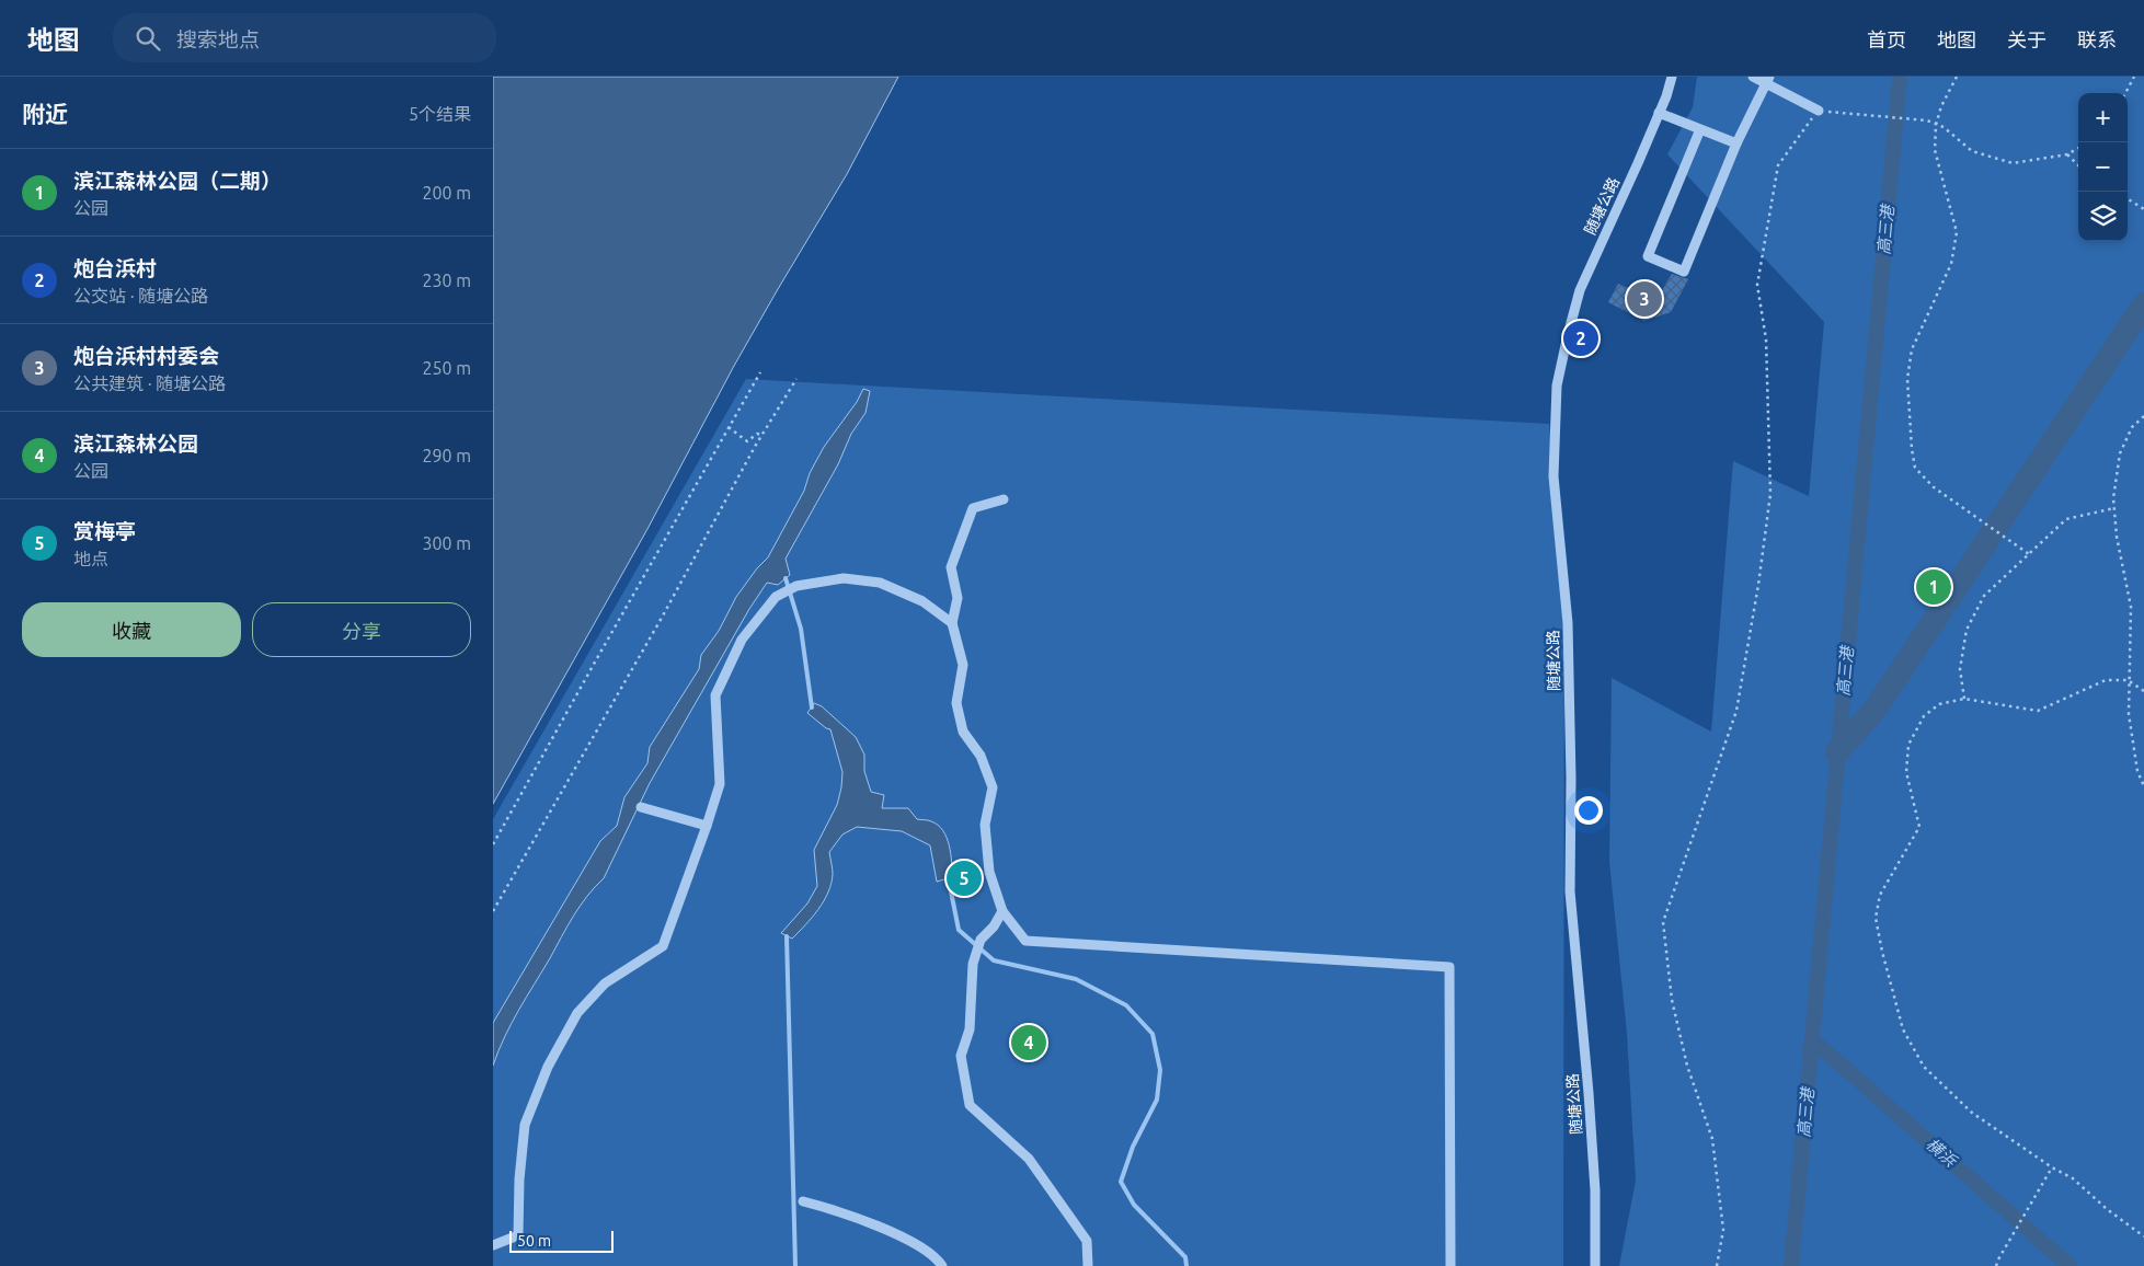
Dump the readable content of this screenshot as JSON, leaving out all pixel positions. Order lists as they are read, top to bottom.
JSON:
{
  "streets": {
    "street": ["随塘公路"]
  },
  "water": ["高三港", "横浜"],
  "scale_bar": "50 m",
  "page": {
    "header": "地图",
    "search": "搜索地点",
    "nav": [
      "首页",
      "地图",
      "关于",
      "联系"
    ],
    "heading": ["附近", "5个结果"],
    "map_buttons": ["+", "−"],
    "list": [
      {
        "mark": "1",
        "name": "滨江森林公园（二期）",
        "note": "公园",
        "value": "200 m"
      },
      {
        "mark": "2",
        "name": "炮台浜村",
        "note": "公交站 · 随塘公路",
        "value": "230 m"
      },
      {
        "mark": "3",
        "name": "炮台浜村村委会",
        "note": "公共建筑 · 随塘公路",
        "value": "250 m"
      },
      {
        "mark": "4",
        "name": "滨江森林公园",
        "note": "公园",
        "value": "290 m"
      },
      {
        "mark": "5",
        "name": "赏梅亭",
        "note": "地点",
        "value": "300 m"
      }
    ],
    "pins": [
      "3",
      "2",
      "1",
      "5",
      "4"
    ],
    "buttons": ["收藏", "分享"],
    "scale": "50 m"
  }
}
